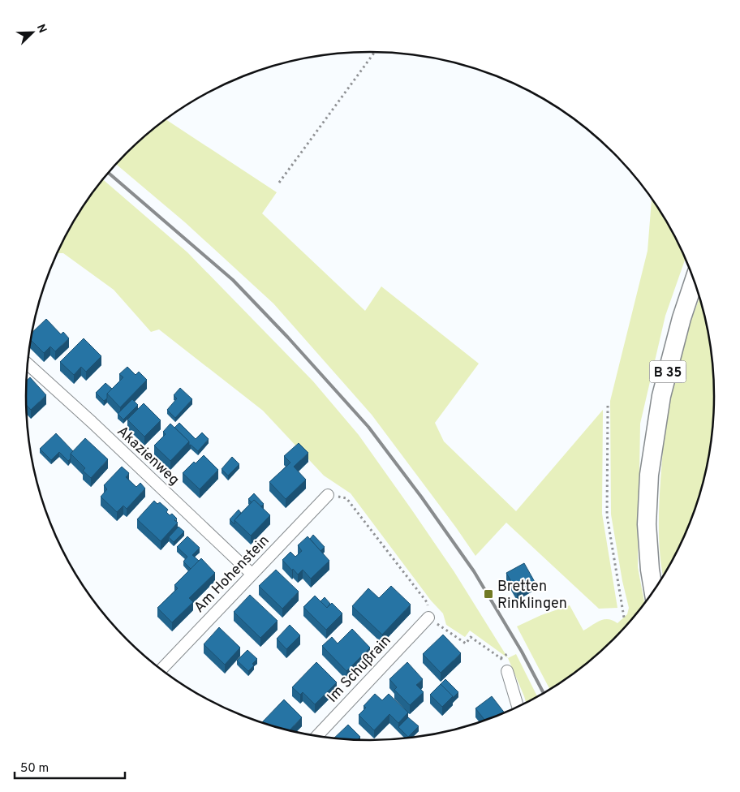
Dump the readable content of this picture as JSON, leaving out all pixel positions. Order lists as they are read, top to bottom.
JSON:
{
  "streets": {
    "main road": ["B 35"],
    "street": ["Akazienweg", "Am Hohenstein", "Im Schußrain"]
  },
  "crossings": [
    ["Akazienweg", "Am Hohenstein"]
  ],
  "places": {
    "transit": ["Bretten Rinklingen"]
  },
  "scale_bar": "50 m",
  "north": "top right"
}
